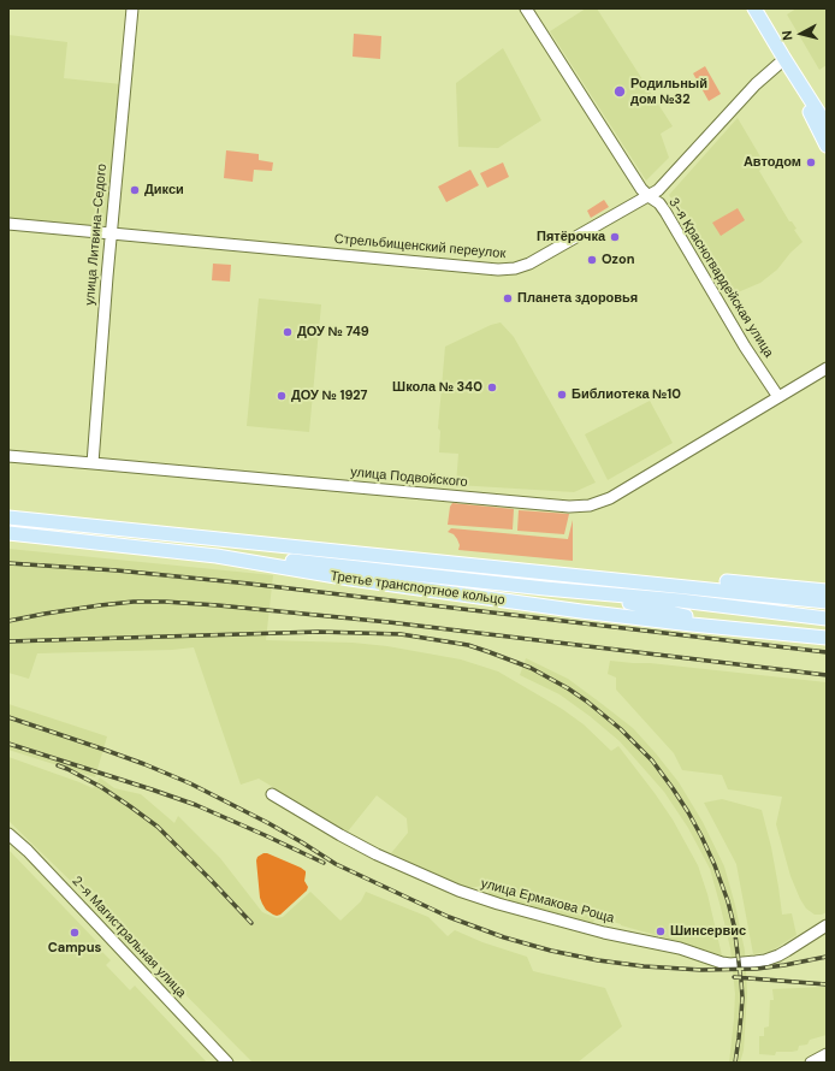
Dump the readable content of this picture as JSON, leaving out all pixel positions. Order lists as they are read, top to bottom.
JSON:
{
  "streets": {
    "main road": ["Третье транспортное кольцо"],
    "street": [
      "улица Литвина-Седого",
      "Стрельбищенский переулок",
      "3-я Красногвардейская улица",
      "улица Подвойского",
      "улица Ермакова Роща",
      "2-я Магистральная улица"
    ]
  },
  "crossings": [
    ["улица Литвина-Седого", "Стрельбищенский переулок"],
    ["улица Литвина-Седого", "улица Подвойского"],
    ["Стрельбищенский переулок", "3-я Красногвардейская улица"],
    ["3-я Красногвардейская улица", "улица Подвойского"]
  ],
  "places": [
    "Родильный дом №32",
    "Автодом",
    "Дикси",
    "Пятёрочка",
    "Ozon",
    "Планета здоровья",
    "ДОУ № 749",
    "Школа № 340",
    "Библиотека №10",
    "ДОУ № 1927",
    "Шинсервис",
    "Campus"
  ],
  "north": "left"
}
